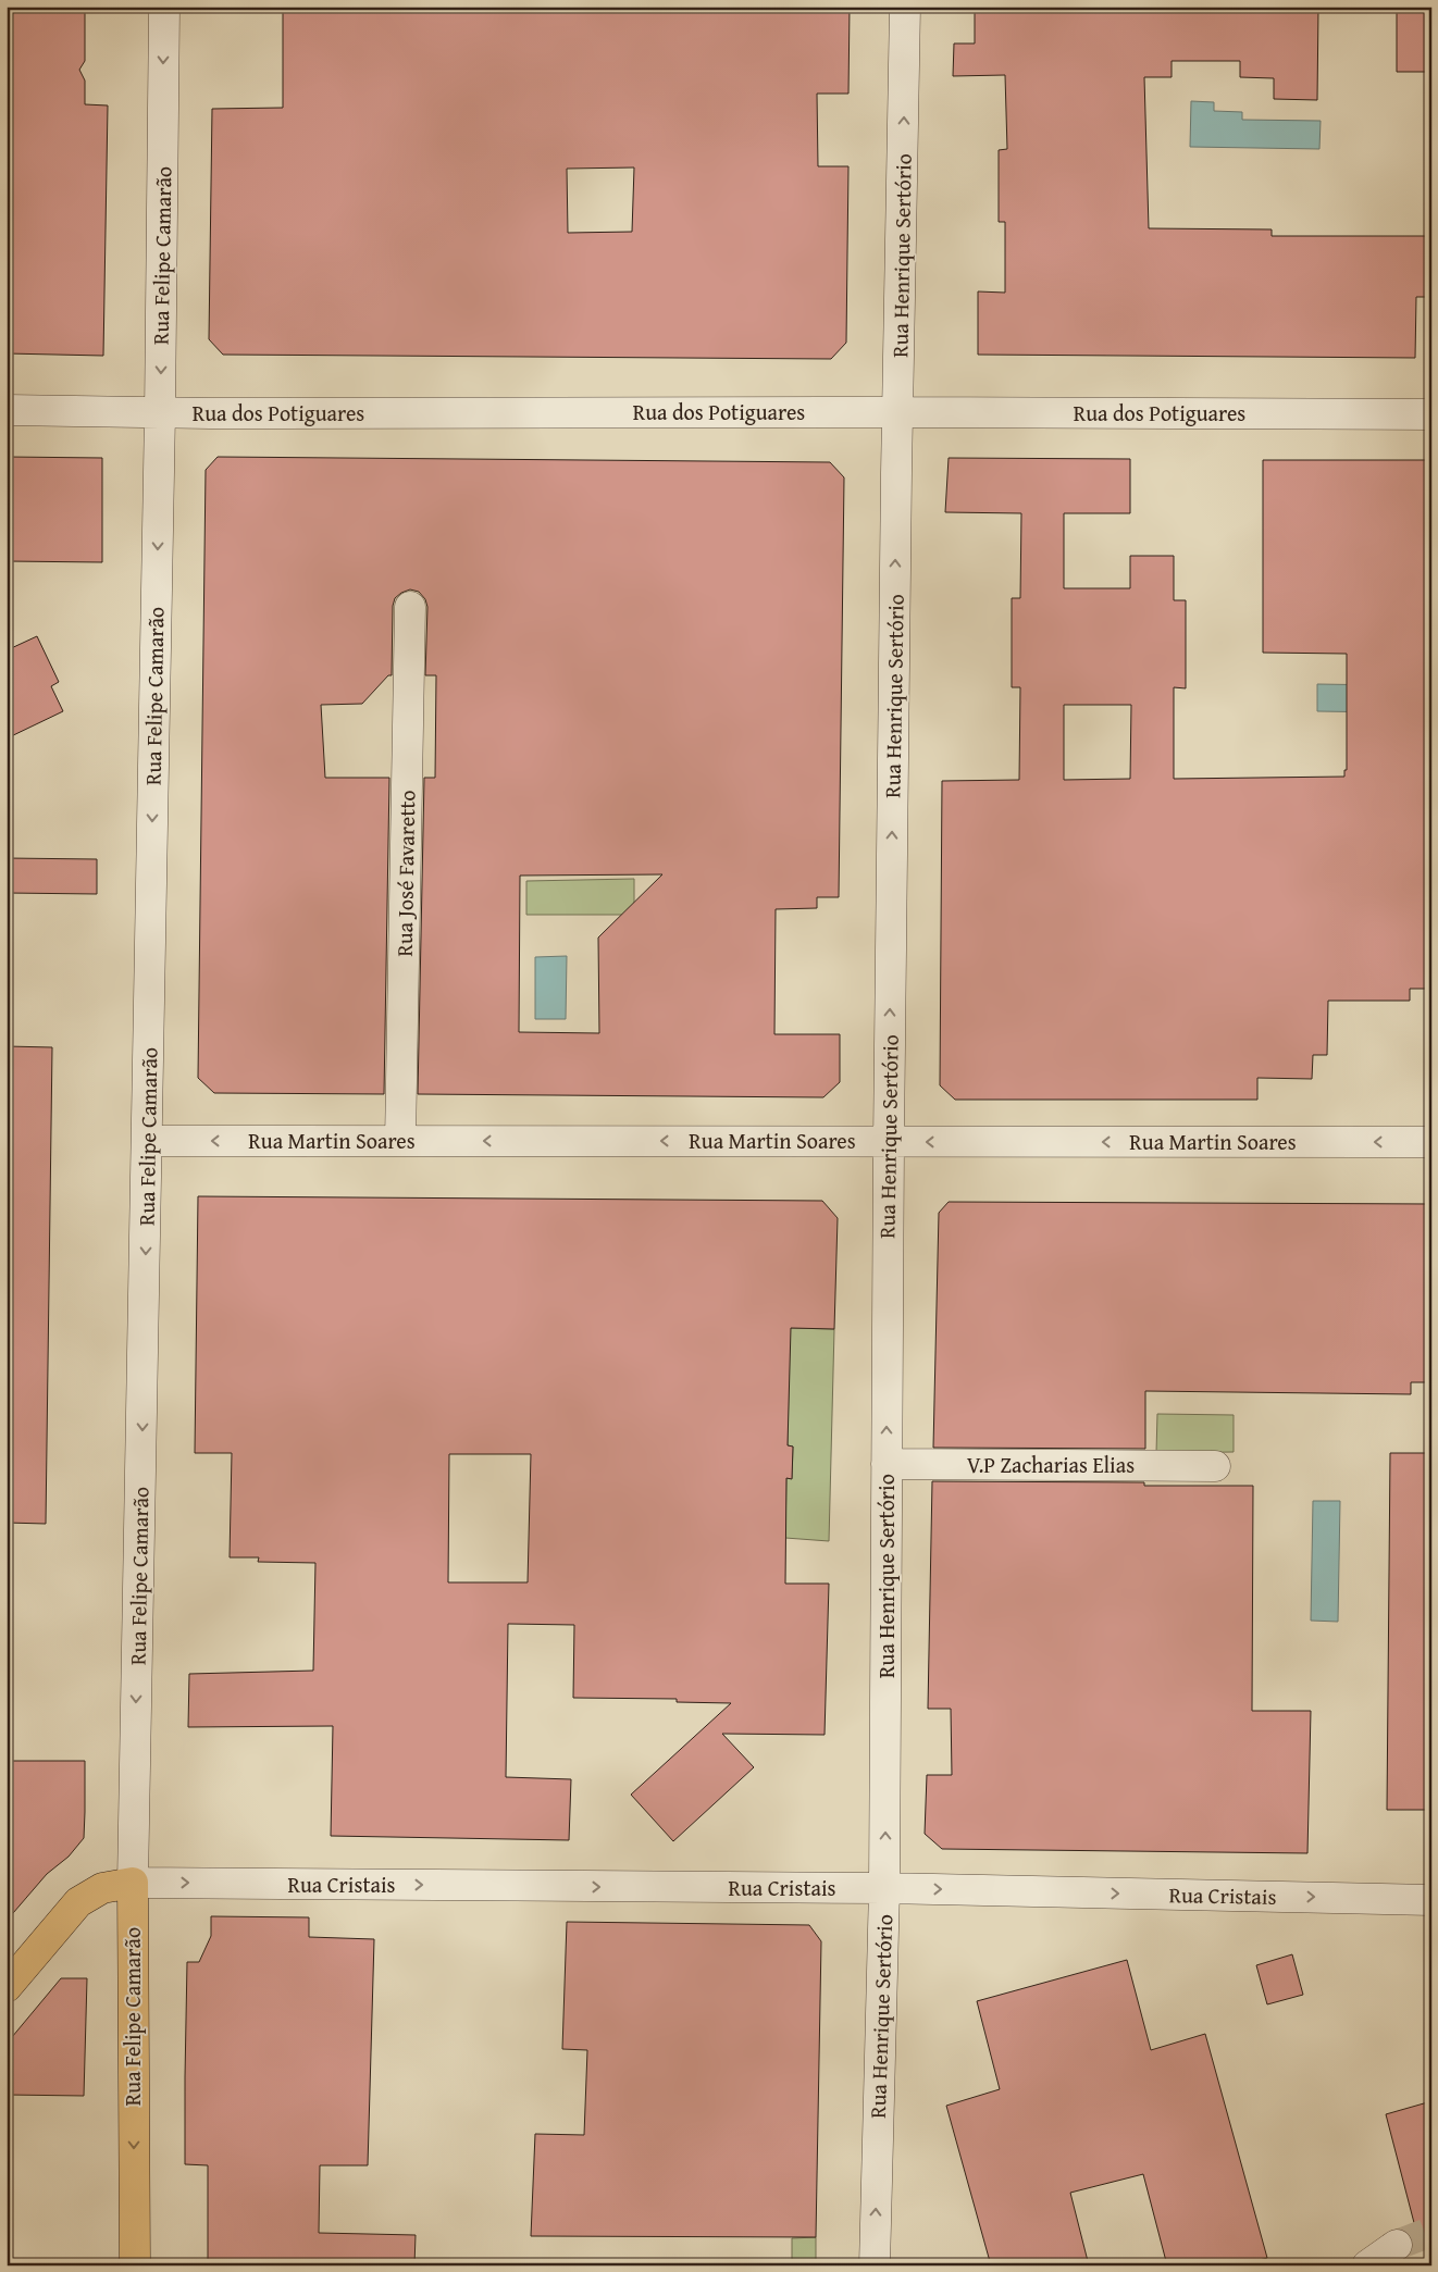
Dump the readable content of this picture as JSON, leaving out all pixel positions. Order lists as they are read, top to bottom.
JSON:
{
  "streets": {
    "main road": ["Rua Felipe Camarão"],
    "street": [
      "Rua Henrique Sertório",
      "Rua dos Potiguares",
      "Rua José Favaretto",
      "Rua Martin Soares",
      "V.P Zacharias Elias",
      "Rua Cristais"
    ]
  },
  "crossings": [
    ["Rua Felipe Camarão", "Rua dos Potiguares"],
    ["Rua Felipe Camarão", "Rua Martin Soares"],
    ["Rua Felipe Camarão", "Rua Cristais"],
    ["Rua Henrique Sertório", "Rua dos Potiguares"],
    ["Rua Henrique Sertório", "Rua Martin Soares"],
    ["Rua Henrique Sertório", "V.P Zacharias Elias"],
    ["Rua Henrique Sertório", "Rua Cristais"],
    ["Rua José Favaretto", "Rua Martin Soares"]
  ],
  "one_way": [
    "Rua Felipe Camarão",
    "Rua Henrique Sertório",
    "Rua Martin Soares",
    "Rua Cristais"
  ]
}
